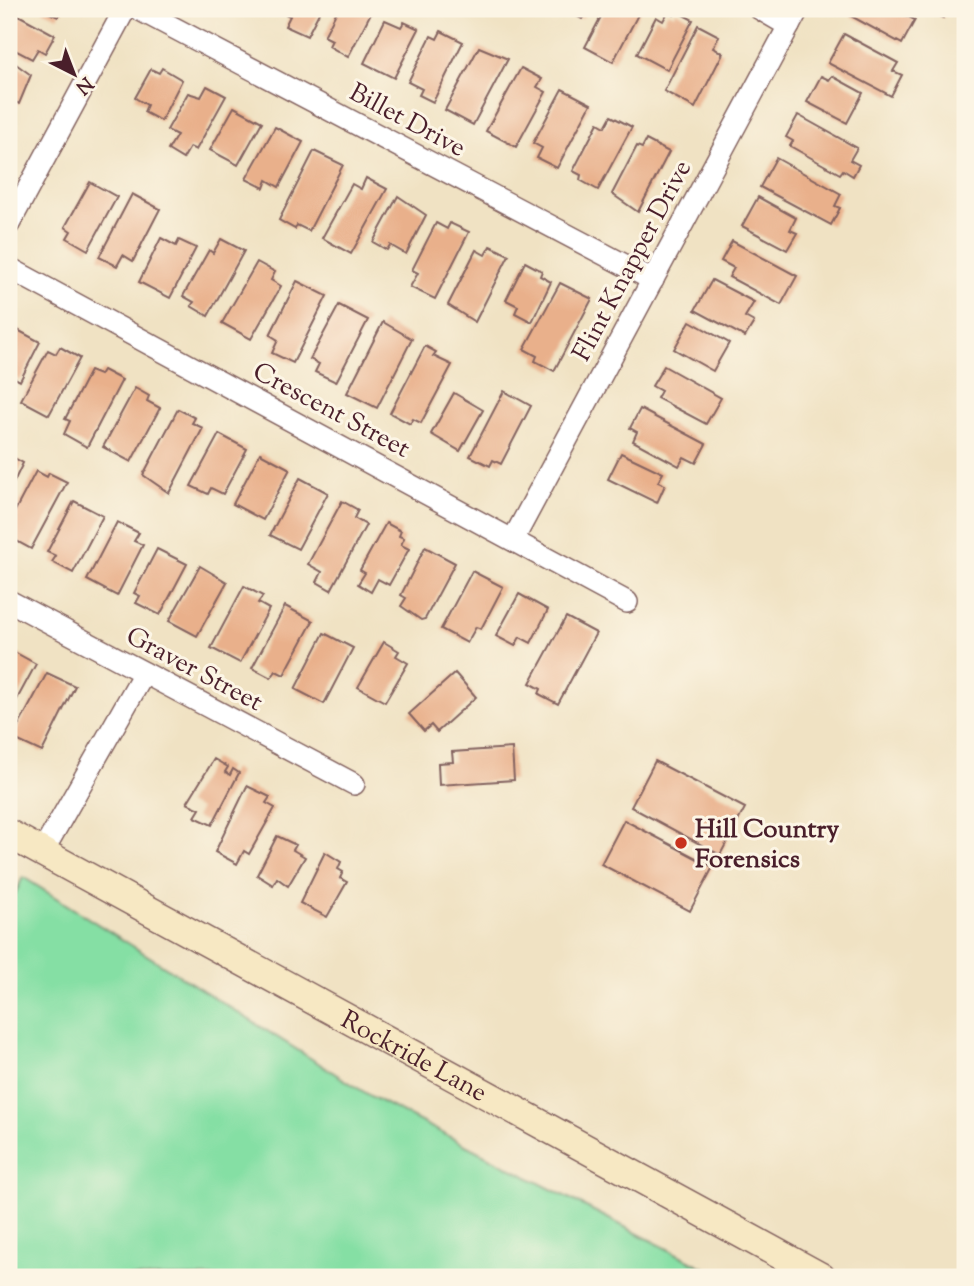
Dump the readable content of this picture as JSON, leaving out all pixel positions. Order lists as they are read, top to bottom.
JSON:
{
  "streets": {
    "street": [
      "Billet Drive",
      "Flint Knapper Drive",
      "Crescent Street",
      "Graver Street",
      "Rockride Lane"
    ]
  },
  "crossings": [
    ["Billet Drive", "Flint Knapper Drive"],
    ["Flint Knapper Drive", "Crescent Street"]
  ],
  "places": ["Hill Country Forensics"],
  "north": "bottom right"
}
